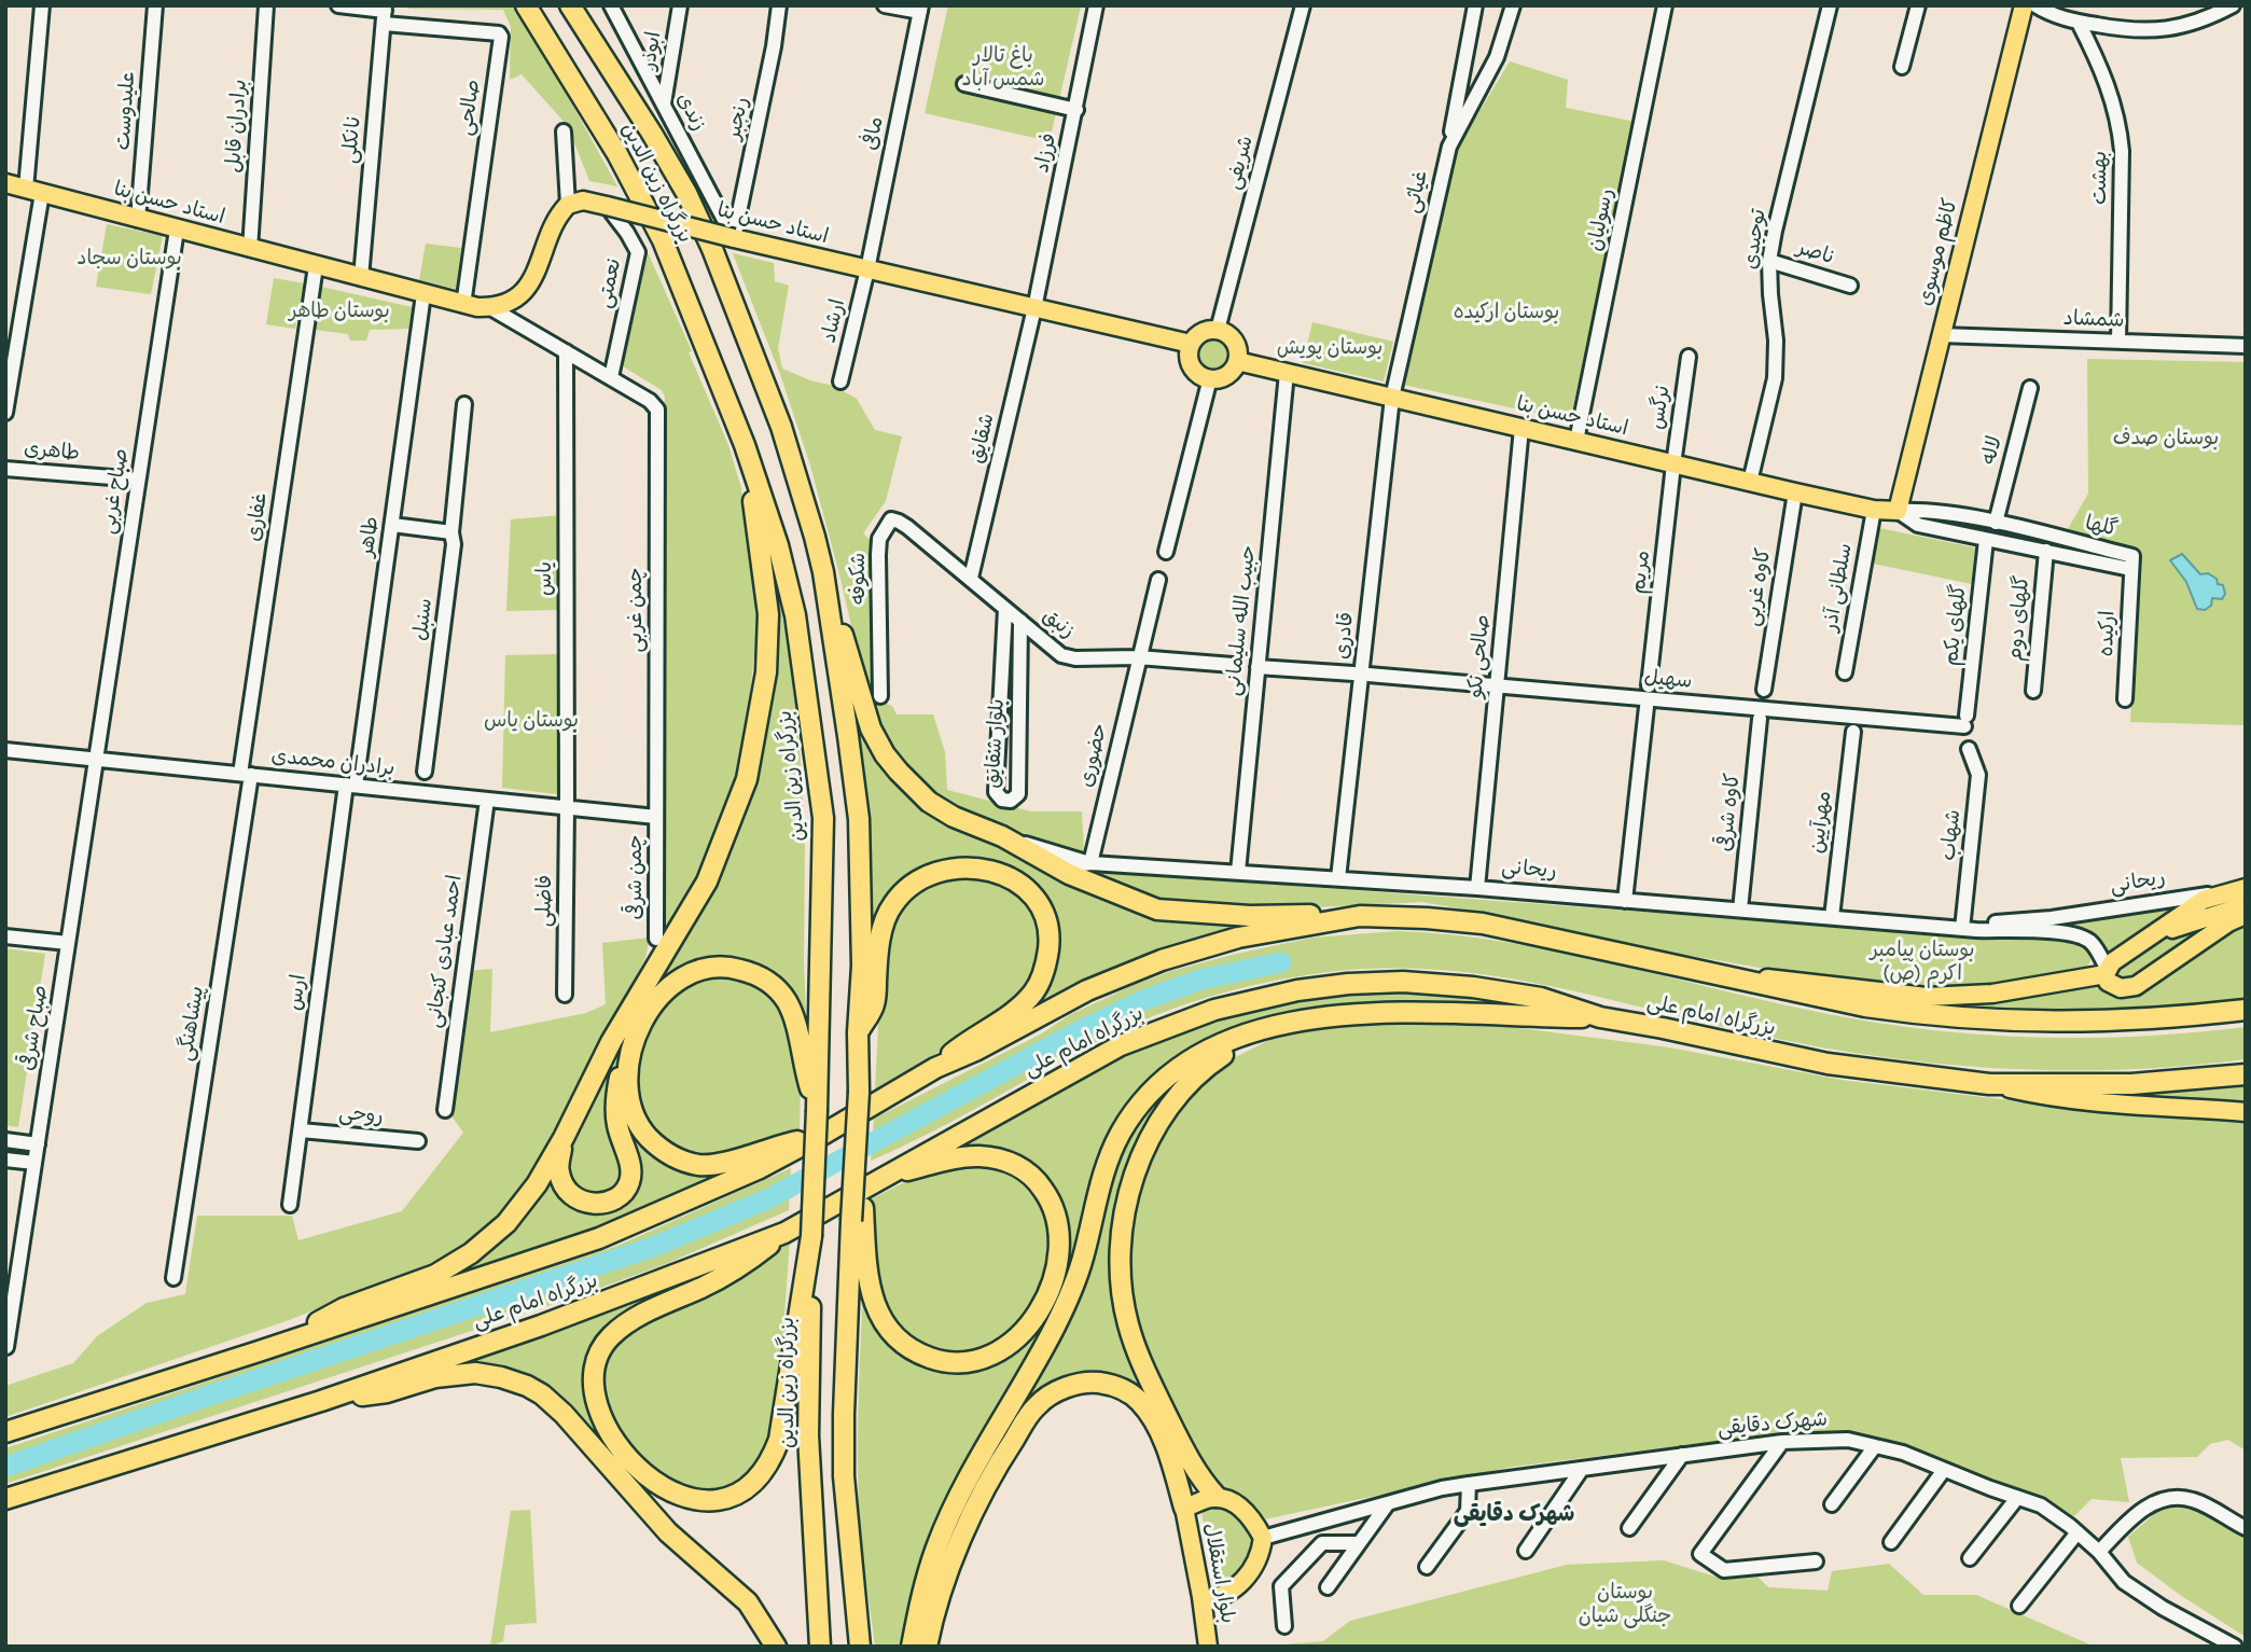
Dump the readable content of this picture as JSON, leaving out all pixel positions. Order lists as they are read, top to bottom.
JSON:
{
  "streets": {
    "highway": ["بزرگراه زین الدین", "بزرگراه امام علی"],
    "main road": [
      "استاد حسن بنا",
      "کاظم موسوی",
      "ریحانی",
      "بلوار استقلال"
    ],
    "street": [
      "ابوذر",
      "صالحی",
      "علیدوست",
      "زندی",
      "رنجبر",
      "برادران قابل",
      "مافی",
      "نانکلی",
      "فرزاد",
      "شریفی",
      "بهشت",
      "غیاثی",
      "رسولیان",
      "توحیدی",
      "ناصر",
      "نعمتی",
      "شمشاد",
      "ارشاد",
      "نرگس",
      "شقایق",
      "لاله",
      "طاهری",
      "صباح غربی",
      "غفاری",
      "گلها",
      "طاهر",
      "مریم",
      "یاس",
      "شکوفه",
      "کاوه غربی",
      "سلطانی آذر",
      "چمن غربی",
      "گلهای دوم",
      "سنبل",
      "حبیب الله سلیمانی",
      "زنبق",
      "گلهای یکم",
      "ارکیده",
      "قادری",
      "صالحی نکو",
      "سهیل",
      "بلوار شقایق",
      "حضوری",
      "برادران محمدی",
      "کاوه شرقی",
      "مهرآیین",
      "شهاب",
      "چمن شرقی",
      "فاضلی",
      "احمد عبادی کنجانی",
      "ارس",
      "پیشاهنگی",
      "صباح شرقی",
      "روحی",
      "شهرک دقایقی"
    ]
  },
  "crossings": [
    ["ابوذر", "زندی"],
    ["صالحی", "نانکلی"],
    ["صالحی", "استاد حسن بنا"],
    ["علیدوست", "استاد حسن بنا"],
    ["زندی", "رنجبر"],
    ["زندی", "استاد حسن بنا"],
    ["رنجبر", "استاد حسن بنا"],
    ["برادران قابل", "استاد حسن بنا"],
    ["مافی", "استاد حسن بنا"],
    ["مافی", "ارشاد"],
    ["نانکلی", "استاد حسن بنا"],
    ["فرزاد", "استاد حسن بنا"],
    ["فرزاد", "شقایق"],
    ["شریفی", "استاد حسن بنا"],
    ["بهشت", "شمشاد"],
    ["غیاثی", "استاد حسن بنا"],
    ["غیاثی", "قادری"],
    ["استاد حسن بنا", "رسولیان"],
    ["استاد حسن بنا", "توحیدی"],
    ["استاد حسن بنا", "کاظم موسوی"],
    ["استاد حسن بنا", "نعمتی"],
    ["استاد حسن بنا", "ارشاد"],
    ["استاد حسن بنا", "نرگس"],
    ["استاد حسن بنا", "شقایق"],
    ["استاد حسن بنا", "صباح غربی"],
    ["استاد حسن بنا", "غفاری"],
    ["استاد حسن بنا", "گلها"],
    ["استاد حسن بنا", "طاهر"],
    ["استاد حسن بنا", "مریم"],
    ["استاد حسن بنا", "کاوه غربی"],
    ["استاد حسن بنا", "سلطانی آذر"],
    ["استاد حسن بنا", "حبیب الله سلیمانی"],
    ["استاد حسن بنا", "قادری"],
    ["استاد حسن بنا", "صالحی نکو"],
    ["توحیدی", "ناصر"],
    ["کاظم موسوی", "شمشاد"],
    ["کاظم موسوی", "گلها"],
    ["نعمتی", "چمن غربی"],
    ["نرگس", "مریم"],
    ["شقایق", "شکوفه"],
    ["شقایق", "زنبق"],
    ["لاله", "گلها"],
    ["طاهری", "صباح غربی"],
    ["صباح غربی", "برادران محمدی"],
    ["صباح غربی", "صباح شرقی"],
    ["غفاری", "برادران محمدی"],
    ["غفاری", "پیشاهنگی"],
    ["گلها", "گلهای دوم"],
    ["گلها", "گلهای یکم"],
    ["گلها", "ارکیده"],
    ["طاهر", "برادران محمدی"],
    ["طاهر", "ارس"],
    ["یاس", "برادران محمدی"],
    ["یاس", "فاضلی"],
    ["شکوفه", "زنبق"],
    ["چمن غربی", "برادران محمدی"],
    ["چمن غربی", "چمن شرقی"],
    ["حبیب الله سلیمانی", "ریحانی"],
    ["زنبق", "بلوار شقایق"],
    ["زنبق", "حضوری"],
    ["گلهای یکم", "سهیل"],
    ["قادری", "ریحانی"],
    ["صالحی نکو", "سهیل"],
    ["صالحی نکو", "ریحانی"],
    ["حضوری", "ریحانی"],
    ["برادران محمدی", "چمن شرقی"],
    ["برادران محمدی", "فاضلی"],
    ["برادران محمدی", "احمد عبادی کنجانی"],
    ["برادران محمدی", "ارس"],
    ["برادران محمدی", "پیشاهنگی"],
    ["برادران محمدی", "صباح شرقی"],
    ["کاوه شرقی", "ریحانی"],
    ["مهرآیین", "ریحانی"],
    ["شهاب", "ریحانی"],
    ["ارس", "روحی"]
  ],
  "districts": ["شهرک دقایقی"],
  "parks": [
    "باغ تالار شمس آباد",
    "بوستان سجاد",
    "بوستان طاهر",
    "بوستان ارکیده",
    "بوستان پویش",
    "بوستان صدف",
    "بوستان یاس",
    "بوستان پیامبر اکرم (ص)",
    "بوستان جنگلی شیان"
  ]
}
